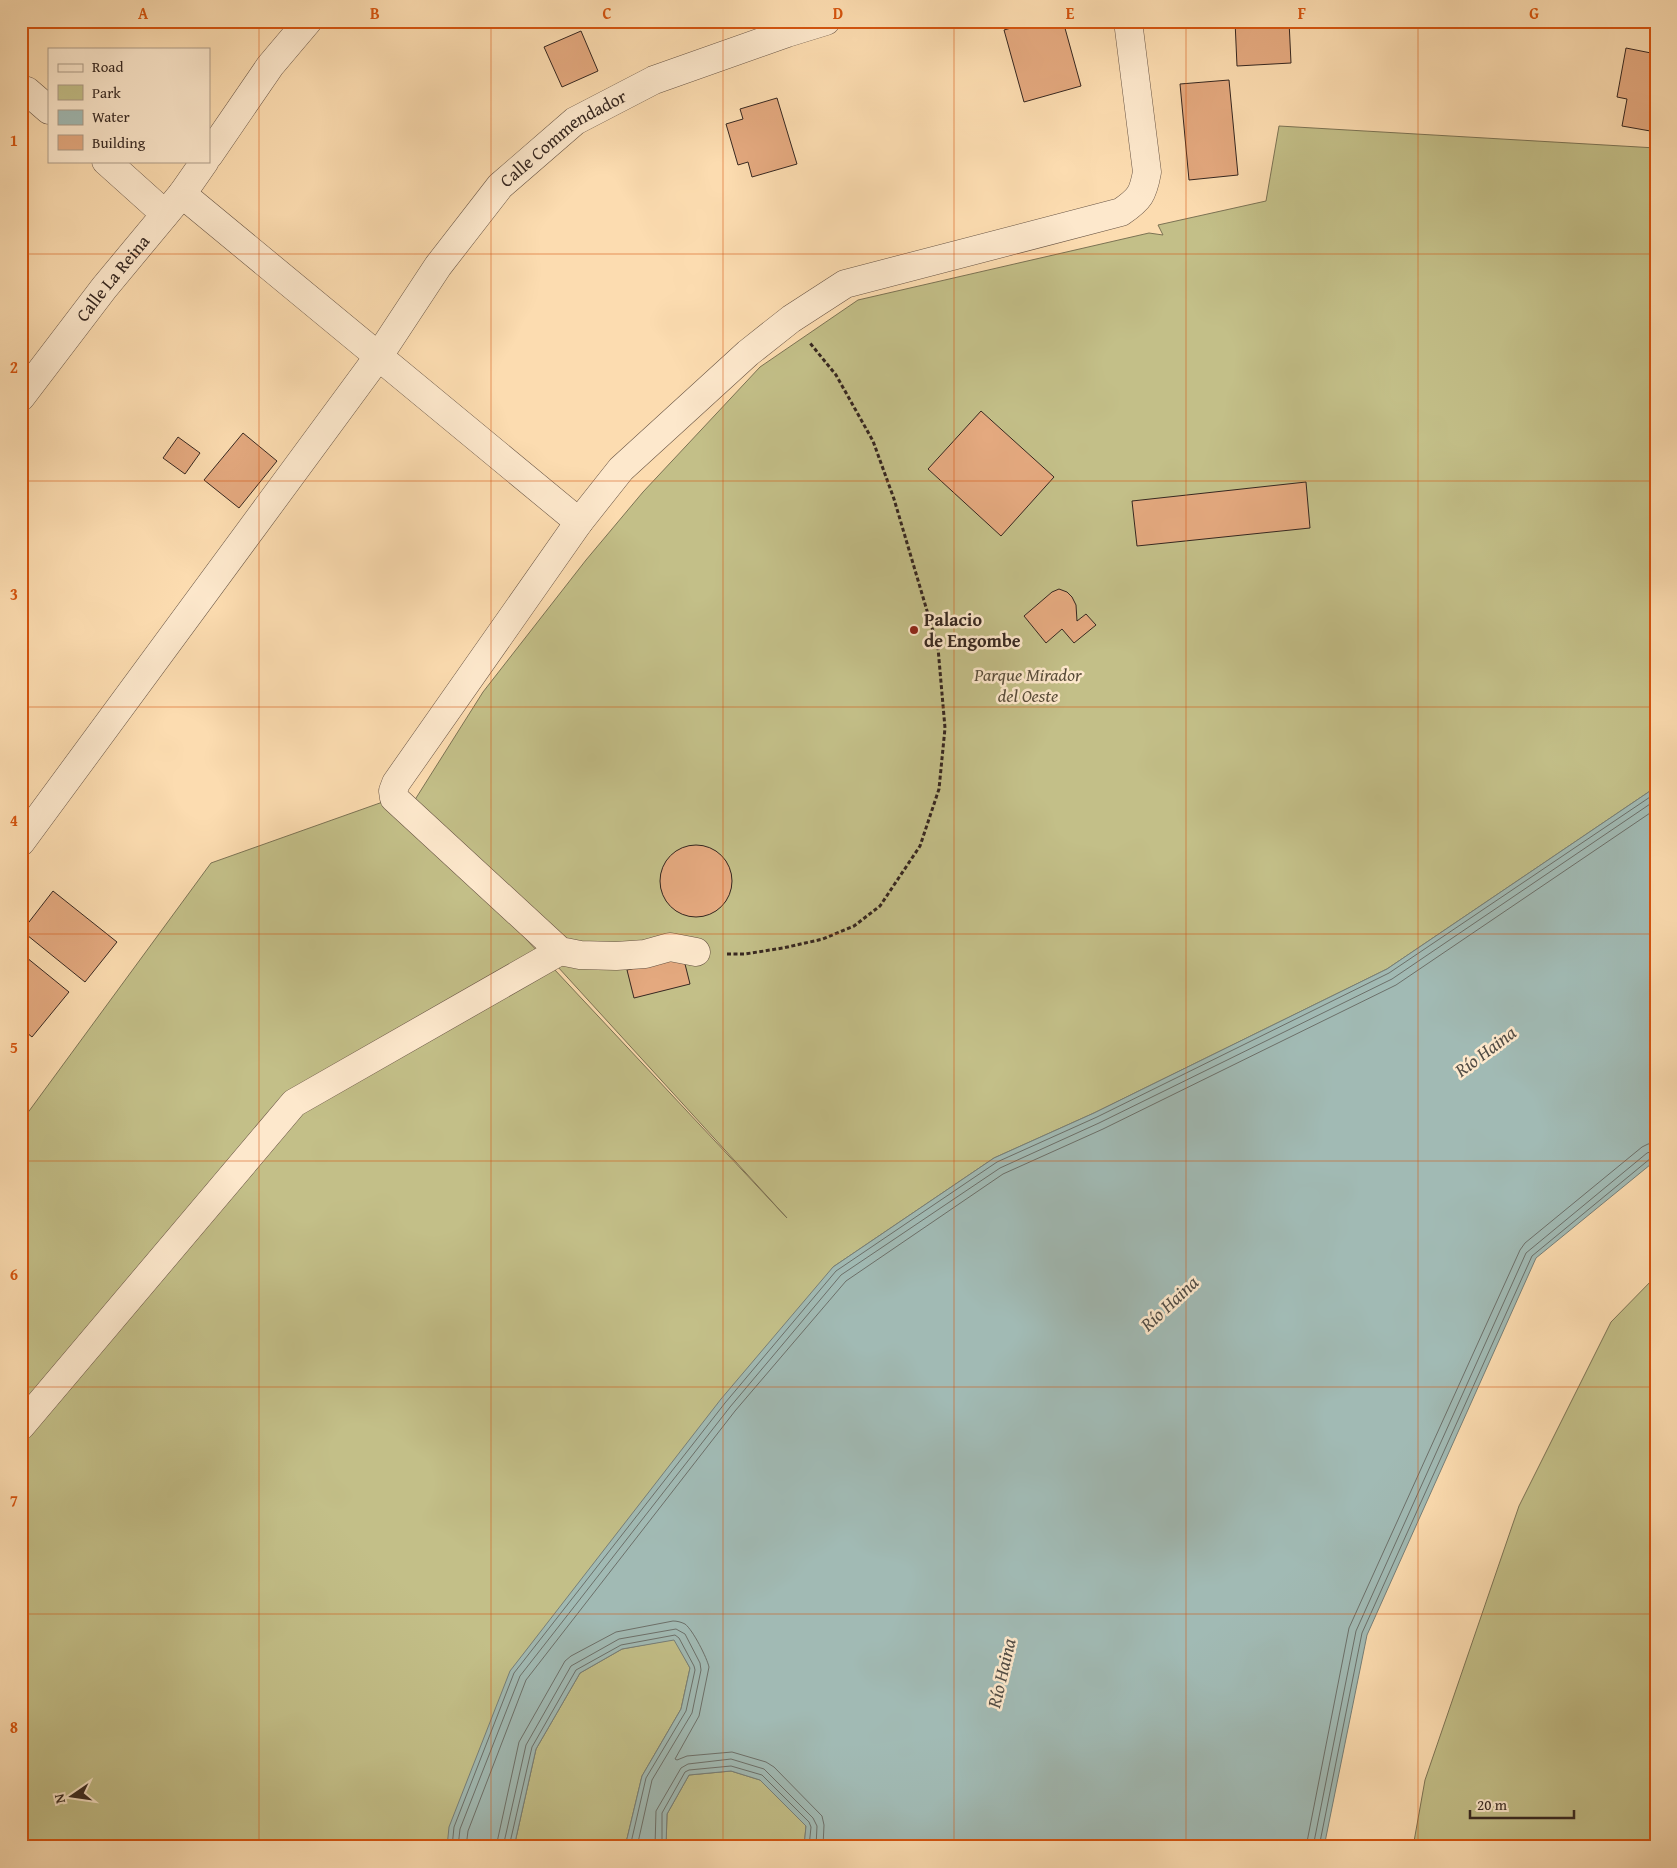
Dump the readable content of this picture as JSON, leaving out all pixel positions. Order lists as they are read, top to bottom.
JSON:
{
  "streets": {
    "street": ["Calle Commendador", "Calle La Reina"]
  },
  "water": ["Río Haina"],
  "parks": ["Parque Mirador del Oeste"],
  "places": ["Palacio de Engombe"],
  "legend": [
    "Road",
    "Park",
    "Water",
    "Building"
  ],
  "scale_bar": "20 m",
  "north": "left",
  "grid": {
    "columns": [
      "A",
      "B",
      "C",
      "D",
      "E",
      "F",
      "G"
    ],
    "rows": [
      "1",
      "2",
      "3",
      "4",
      "5",
      "6",
      "7",
      "8"
    ]
  }
}
